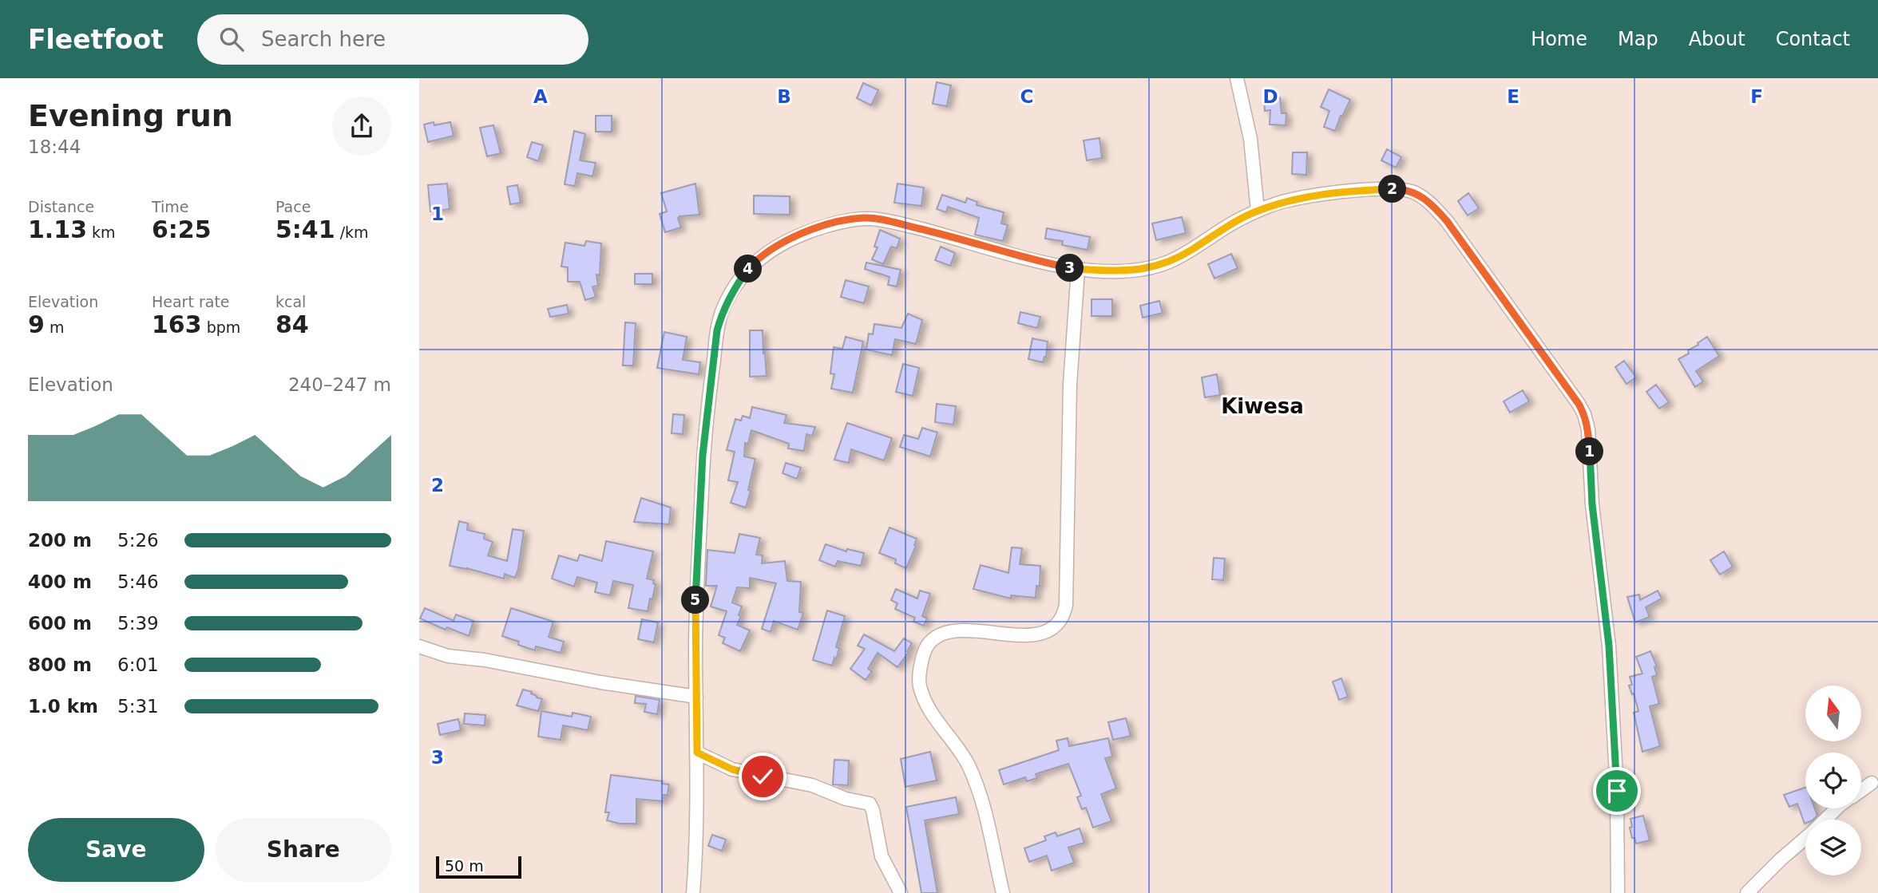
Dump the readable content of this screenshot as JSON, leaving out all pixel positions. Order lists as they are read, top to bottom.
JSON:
{
  "districts": ["Kiwesa"],
  "scale_bar": "50 m",
  "north": "top",
  "page": {
    "header": "Fleetfoot",
    "search": "Search here",
    "nav": [
      "Home",
      "Map",
      "About",
      "Contact"
    ],
    "heading": ["Evening run", "18:44"],
    "stats": [
      ["Distance", "1.13 km"],
      ["Time", "6:25"],
      ["Pace", "5:41 /km"],
      ["Elevation", "9 m"],
      ["Heart rate", "163 bpm"],
      ["kcal", "84"]
    ],
    "pins": [
      "2",
      "3",
      "4",
      "1",
      "5"
    ],
    "chart": ["Elevation", "240–247 m"],
    "list": [
      {
        "name": "200 m",
        "note": "5:26"
      },
      {
        "name": "400 m",
        "note": "5:46"
      },
      {
        "name": "600 m",
        "note": "5:39"
      },
      {
        "name": "800 m",
        "note": "6:01"
      },
      {
        "name": "1.0 km",
        "note": "5:31"
      }
    ],
    "buttons": ["Save", "Share"],
    "scale": "50 m"
  },
  "grid": {
    "columns": [
      "A",
      "B",
      "C",
      "D",
      "E",
      "F"
    ],
    "rows": ["1", "2", "3"]
  }
}
